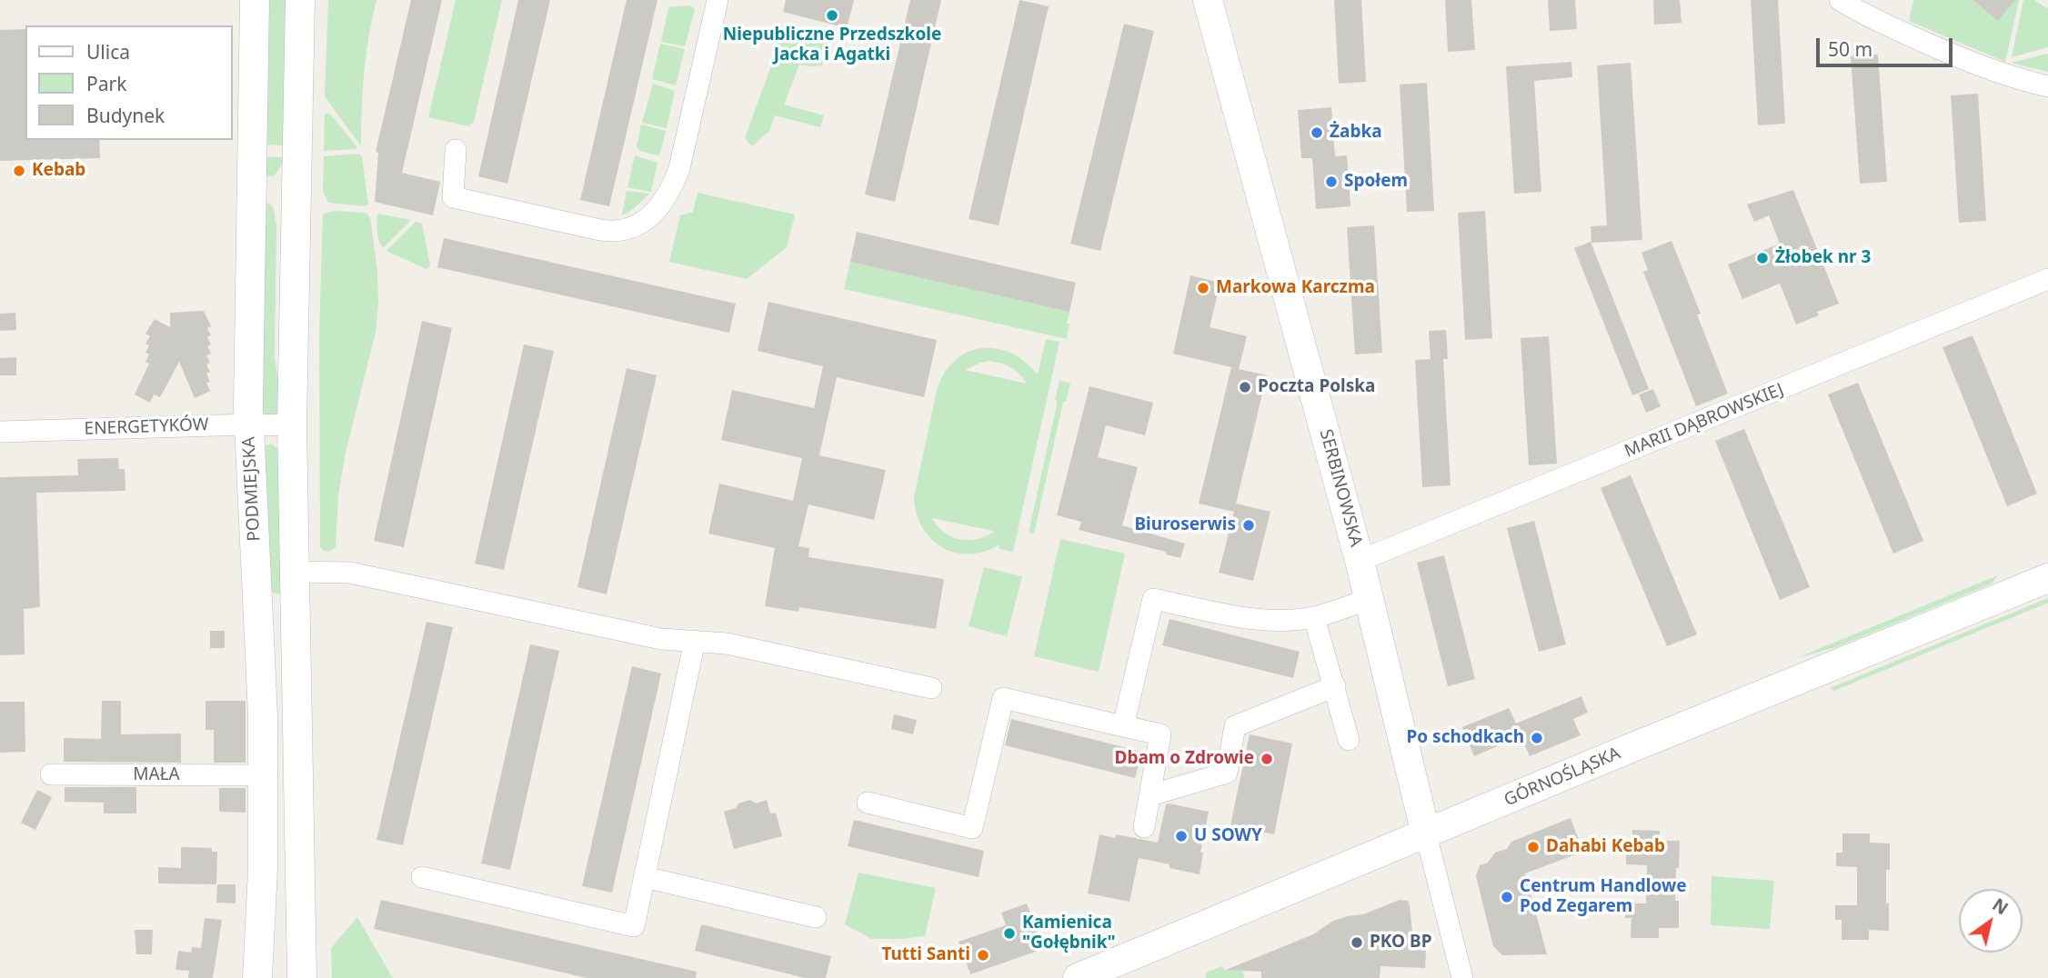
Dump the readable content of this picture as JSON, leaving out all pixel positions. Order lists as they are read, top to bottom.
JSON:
{
  "streets": {
    "main road": ["SERBINOWSKA", "PODMIEJSKA", "GÓRNOŚLĄSKA"],
    "street": ["MARII DĄBROWSKIEJ", "ENERGETYKÓW", "MAŁA"]
  },
  "crossings": [
    ["MARII DĄBROWSKIEJ", "SERBINOWSKA"],
    ["ENERGETYKÓW", "PODMIEJSKA"],
    ["SERBINOWSKA", "GÓRNOŚLĄSKA"],
    ["PODMIEJSKA", "MAŁA"]
  ],
  "places": [
    "Niepubliczne Przedszkole Jacka i Agatki",
    "Żabka",
    "Kebab",
    "Społem",
    "Żłobek nr 3",
    "Markowa Karczma",
    "Poczta Polska",
    "Biuroserwis",
    "Po schodkach",
    "Dbam o Zdrowie",
    "U SOWY",
    "Dahabi Kebab",
    "Centrum Handlowe Pod Zegarem",
    "Kamienica \"Gołębnik\"",
    "PKO BP",
    "Tutti Santi"
  ],
  "legend": ["Ulica", "Park", "Budynek"],
  "scale_bar": "50 m",
  "north": "top right"
}
